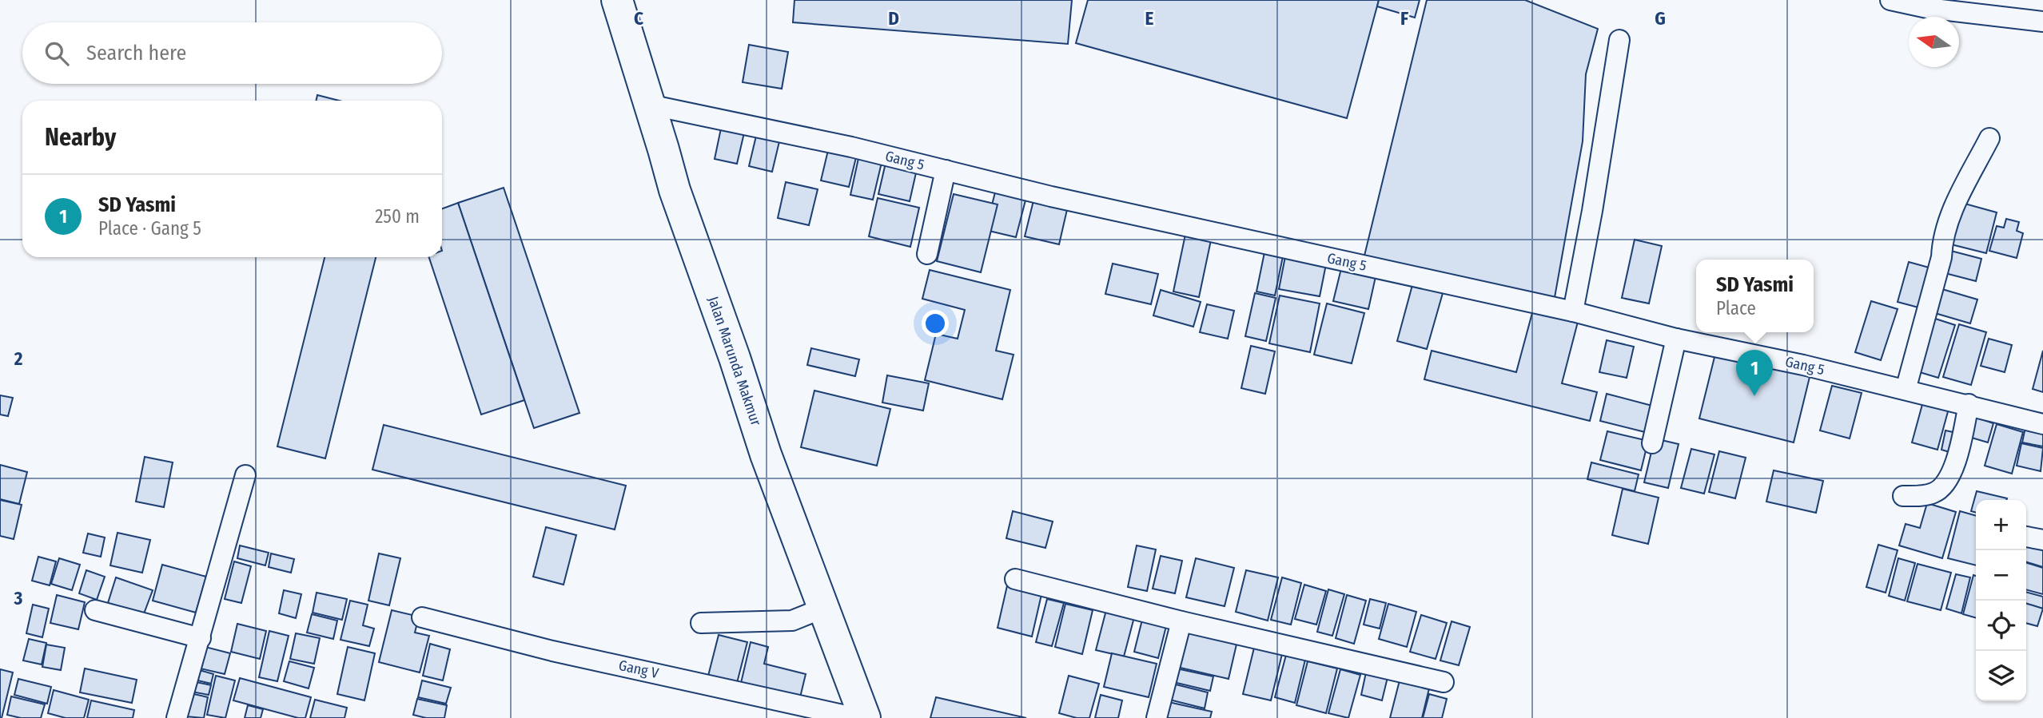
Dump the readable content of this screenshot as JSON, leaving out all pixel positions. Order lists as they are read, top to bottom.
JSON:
{
  "streets": {
    "main road": ["Jalan Marunda Makmur"],
    "street": ["Gang 5", "Gang V"]
  },
  "crossings": [
    ["Gang 5", "Jalan Marunda Makmur"]
  ],
  "north": "left",
  "page": {
    "search": "Search here",
    "heading": "Nearby",
    "list": [
      {
        "mark": "1",
        "name": "SD Yasmi",
        "note": "Place · Gang 5",
        "value": "250 m"
      }
    ],
    "popup": ["SD Yasmi", "Place"],
    "pins": "1",
    "map_buttons": ["+", "−"]
  },
  "grid": {
    "columns": [
      "C",
      "D",
      "E",
      "F",
      "G"
    ],
    "rows": ["2", "3"]
  }
}
